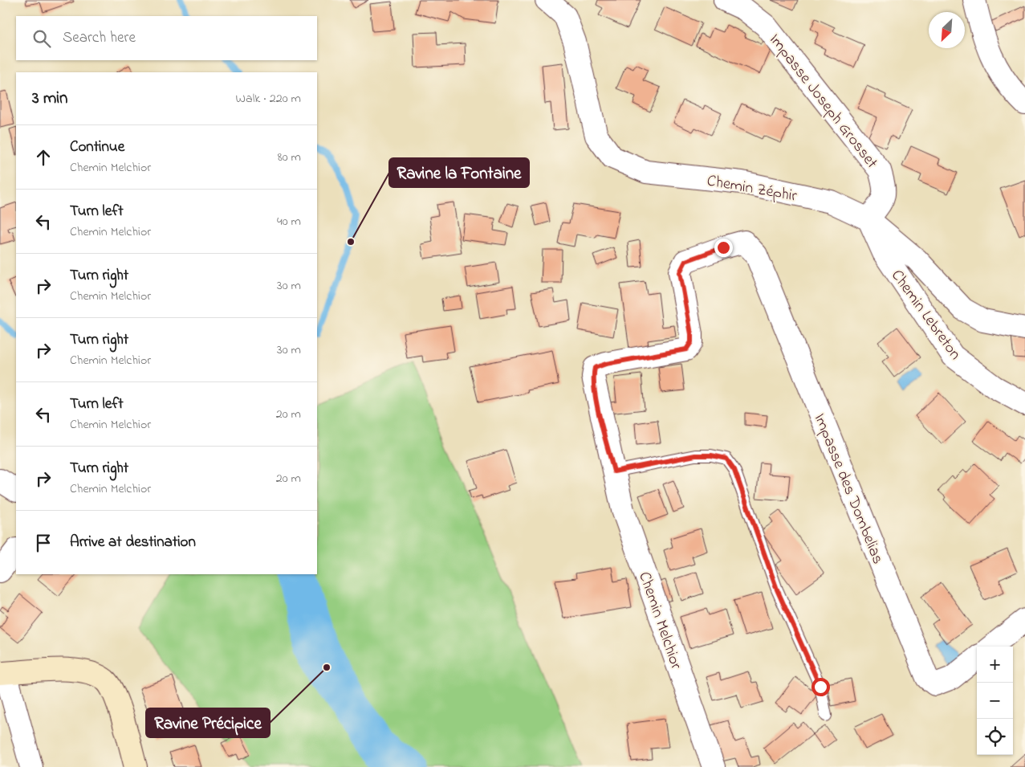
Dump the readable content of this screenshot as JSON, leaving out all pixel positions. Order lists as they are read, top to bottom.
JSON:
{
  "streets": {
    "street": [
      "Impasse Joseph Grosset",
      "Chemin Zéphir",
      "Chemin Lebreton",
      "Impasse des Dombelias",
      "Chemin Melchior"
    ]
  },
  "crossings": [
    ["Impasse Joseph Grosset", "Chemin Zéphir"],
    ["Impasse Joseph Grosset", "Chemin Lebreton"],
    ["Chemin Zéphir", "Chemin Lebreton"],
    ["Impasse des Dombelias", "Chemin Melchior"]
  ],
  "places": ["Ravine la Fontaine", "Ravine Précipice"],
  "north": "bottom left",
  "page": {
    "search": "Search here",
    "heading": ["3 min", "Walk · 220 m"],
    "list": [
      ["Continue", "Chemin Melchior", "80 m"],
      ["Turn left", "Chemin Melchior", "40 m"],
      ["Turn right", "Chemin Melchior", "30 m"],
      ["Turn right", "Chemin Melchior", "30 m"],
      ["Turn left", "Chemin Melchior", "20 m"],
      ["Turn right", "Chemin Melchior", "20 m"],
      "Arrive at destination"
    ],
    "map_buttons": ["+", "−"]
  }
}
